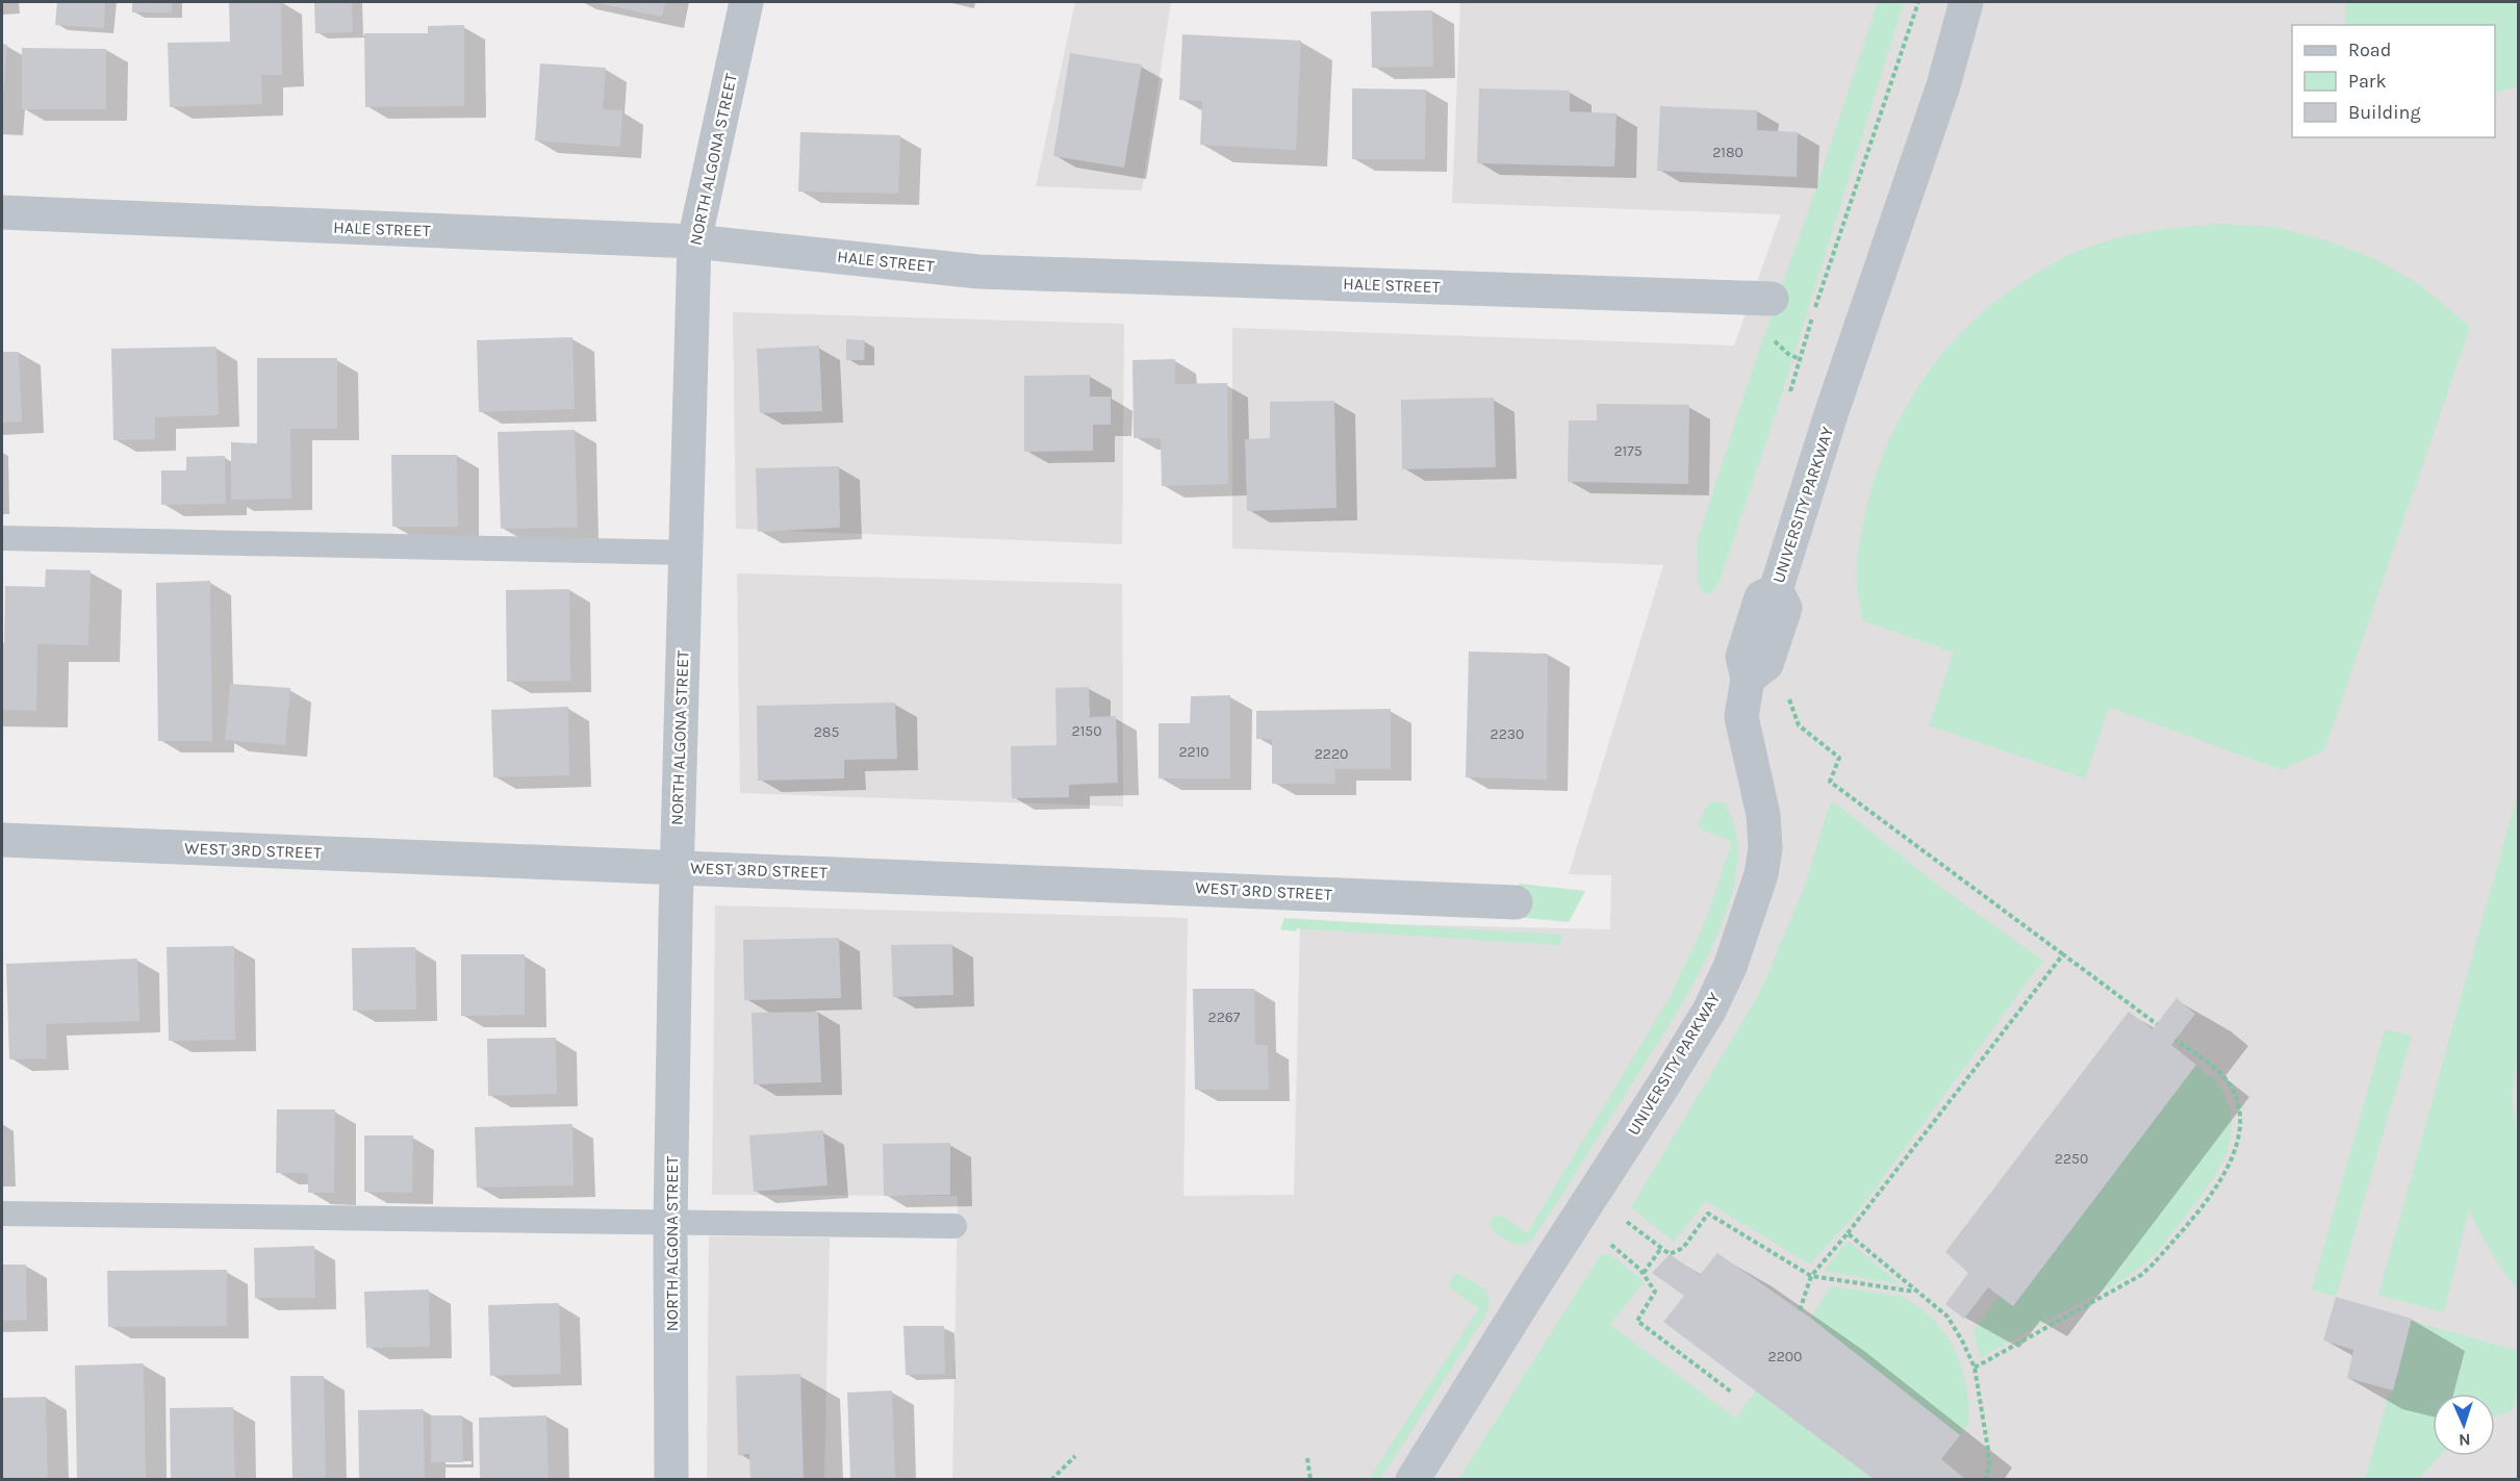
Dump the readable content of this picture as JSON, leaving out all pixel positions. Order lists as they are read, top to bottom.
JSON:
{
  "streets": {
    "street": [
      "NORTH ALGONA STREET",
      "HALE STREET",
      "UNIVERSITY PARKWAY",
      "WEST 3RD STREET"
    ]
  },
  "crossings": [
    ["NORTH ALGONA STREET", "HALE STREET"],
    ["NORTH ALGONA STREET", "WEST 3RD STREET"]
  ],
  "house_numbers": [
    "2180",
    "2175",
    "2150",
    "285",
    "2230",
    "2210",
    "2220",
    "2267",
    "2250",
    "2200"
  ],
  "legend": ["Road", "Park", "Building"],
  "north": "bottom"
}
